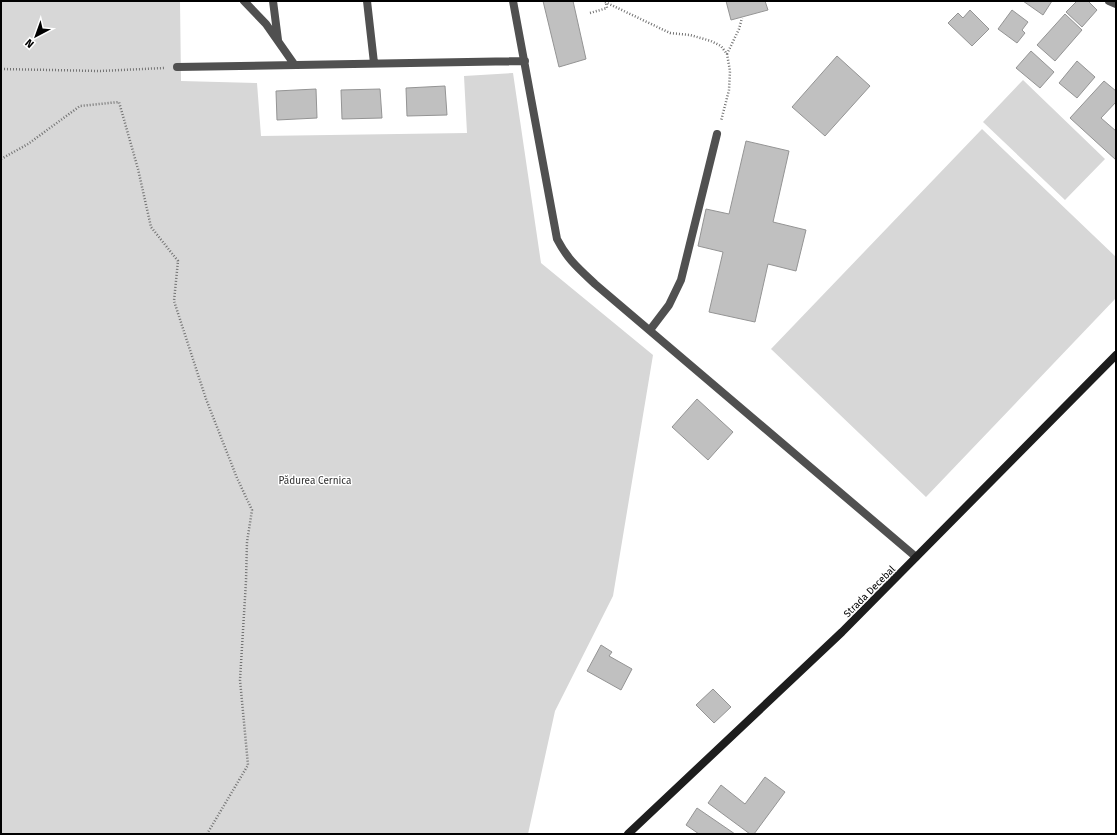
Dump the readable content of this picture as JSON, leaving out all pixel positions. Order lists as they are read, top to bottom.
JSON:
{
  "streets": {
    "main road": ["Strada Decebal"]
  },
  "parks": ["Pădurea Cernica"],
  "north": "bottom left"
}
